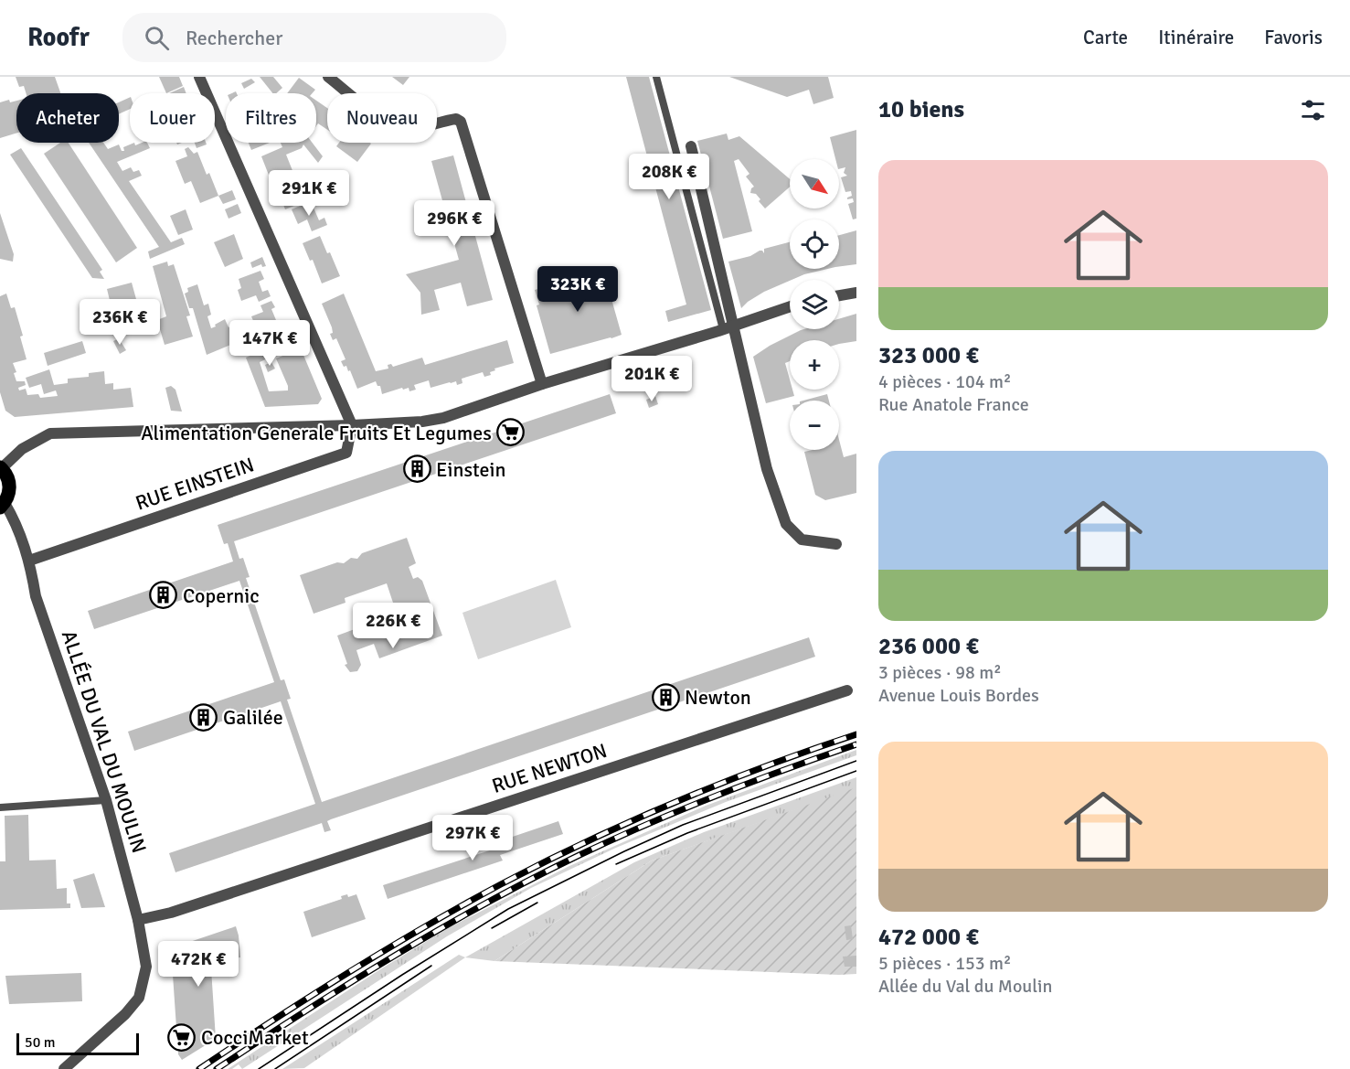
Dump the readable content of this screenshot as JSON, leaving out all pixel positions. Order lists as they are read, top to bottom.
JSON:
{
  "streets": {
    "street": ["RUE EINSTEIN", "ALLÉE DU VAL DU MOULIN", "RUE NEWTON"]
  },
  "crossings": [
    ["RUE EINSTEIN", "ALLÉE DU VAL DU MOULIN"],
    ["ALLÉE DU VAL DU MOULIN", "RUE NEWTON"]
  ],
  "places": {
    "supermarket": ["Alimentation Generale Fruits Et Legumes", "CocciMarket"],
    "building": [
      "Einstein",
      "Copernic",
      "Newton",
      "Galilée"
    ]
  },
  "scale_bar": "50 m",
  "north": "bottom right",
  "page": {
    "header": "Roofr",
    "search": "Rechercher",
    "nav": ["Carte", "Itinéraire", "Favoris"],
    "heading": "10 biens",
    "chip": [
      "Acheter",
      "Louer",
      "Filtres",
      "Nouveau"
    ],
    "list": [
      {
        "name": "323 000 €",
        "note": "4 pièces · 104 m² · Rue Anatole France"
      },
      {
        "name": "236 000 €",
        "note": "3 pièces · 98 m² · Avenue Louis Bordes"
      },
      {
        "name": "472 000 €",
        "note": "5 pièces · 153 m² · Allée du Val du Moulin"
      }
    ],
    "price": [
      "208K €",
      "291K €",
      "296K €",
      "323K €",
      "236K €",
      "147K €",
      "201K €",
      "226K €",
      "297K €",
      "472K €"
    ],
    "map_buttons": ["+", "−"],
    "scale": "50 m"
  }
}
